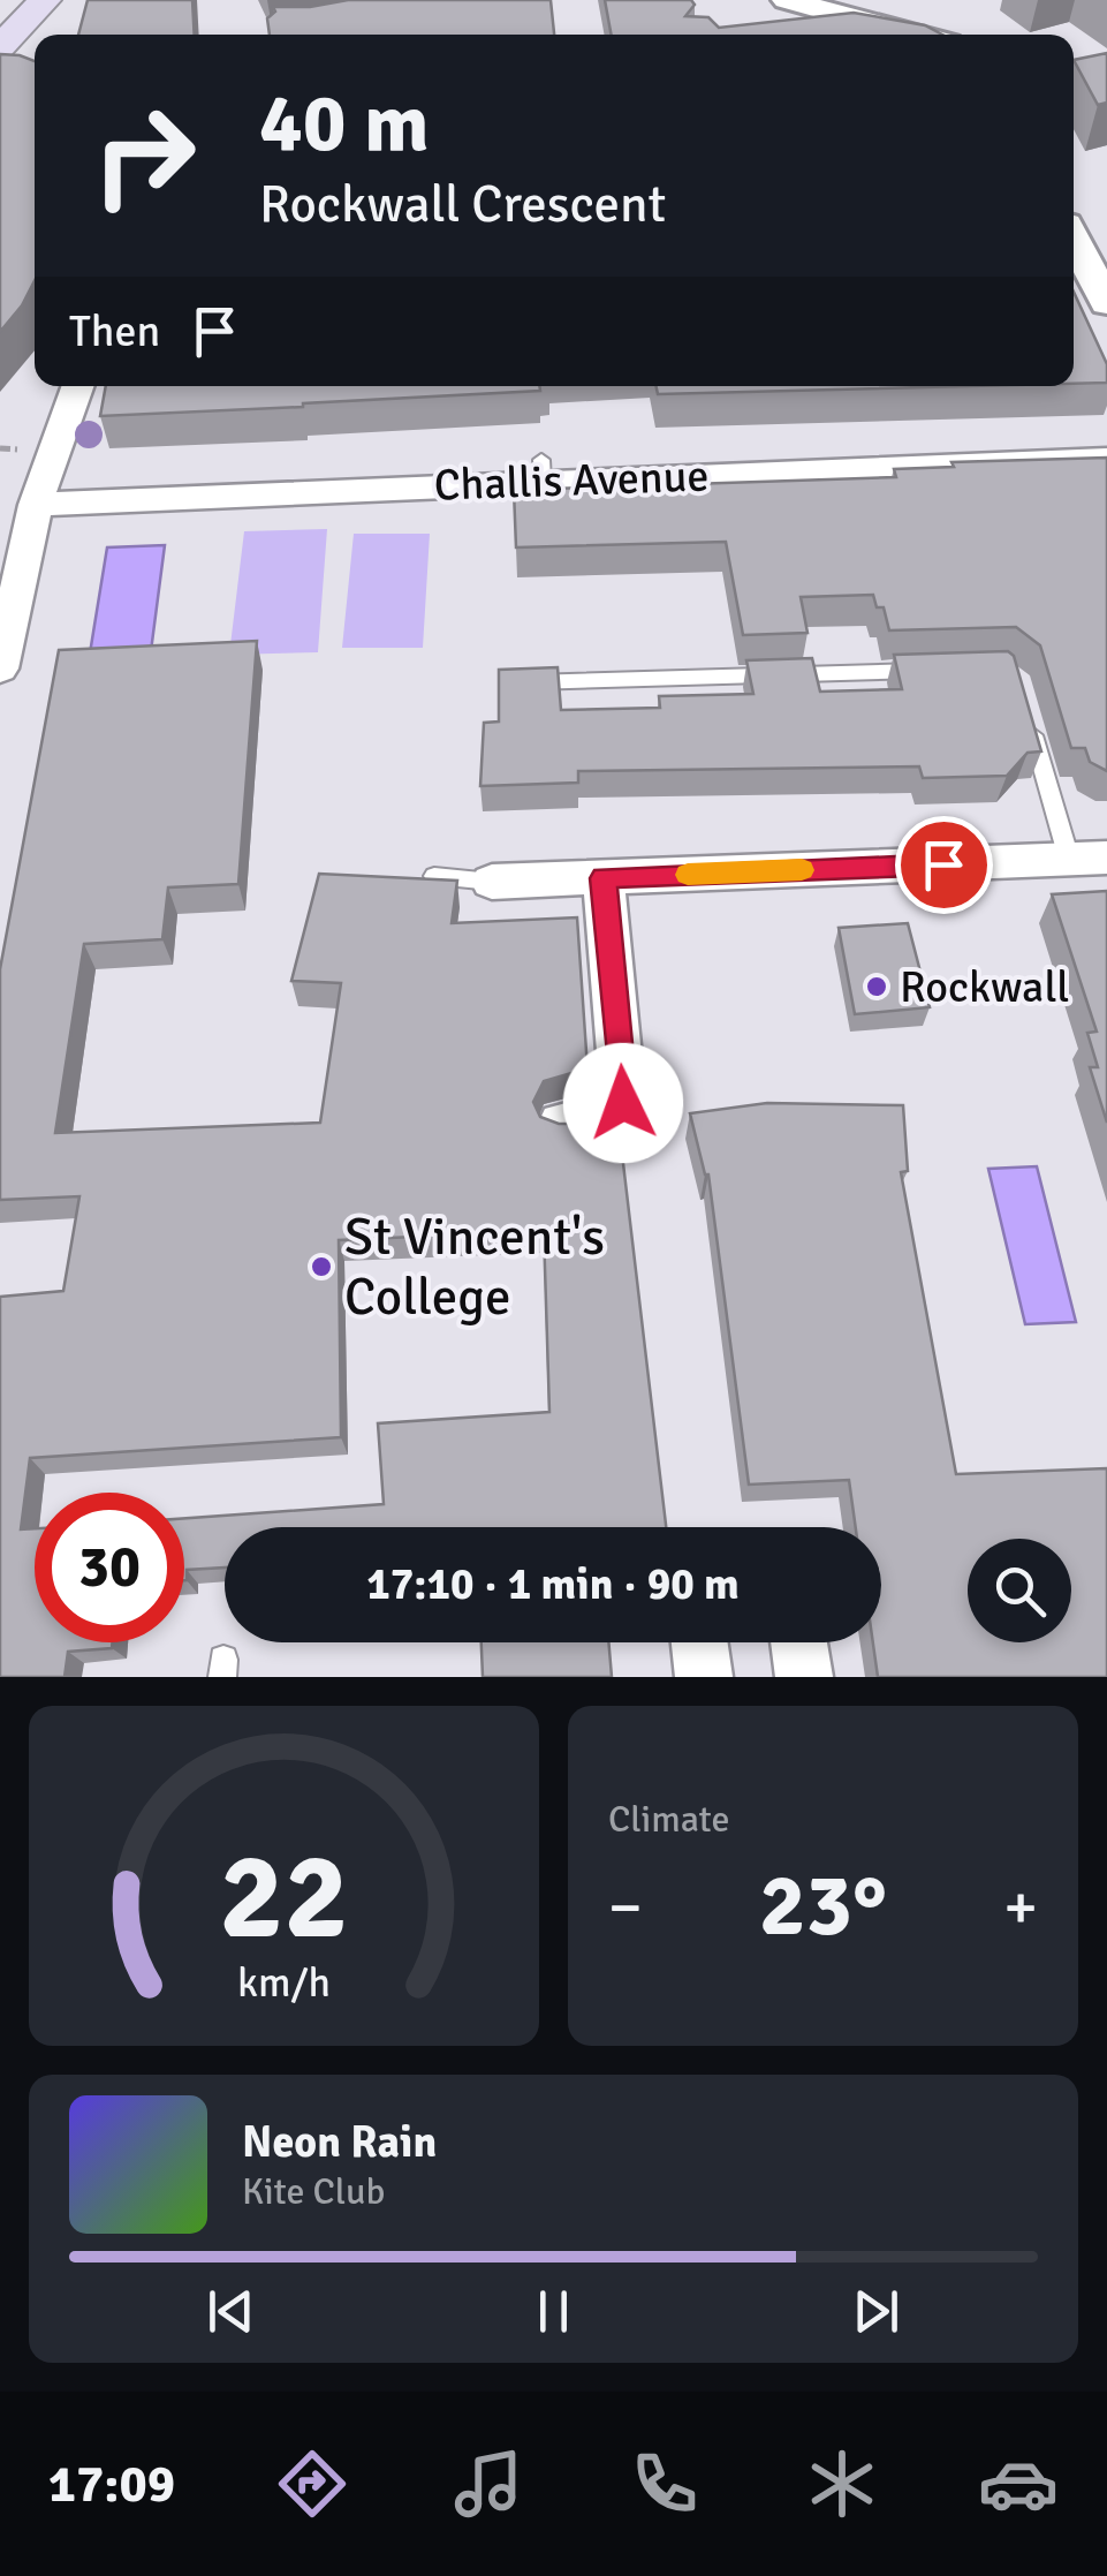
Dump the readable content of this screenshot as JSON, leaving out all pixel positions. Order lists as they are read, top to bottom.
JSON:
{
  "streets": {
    "street": ["Challis Avenue"]
  },
  "places": ["Rockwall", "St Vincent's College"],
  "page": {
    "turn": ["40 m", "Rockwall Crescent"],
    "then": "Then",
    "limit": "30",
    "trip": "17:10 · 1 min · 90 m",
    "tile": "Climate",
    "heat": ["−", "23°", "+"],
    "song": ["Neon Rain", "Kite Club"],
    "tabs": "17:09",
    "gauge": ["22", "km/h"]
  }
}
